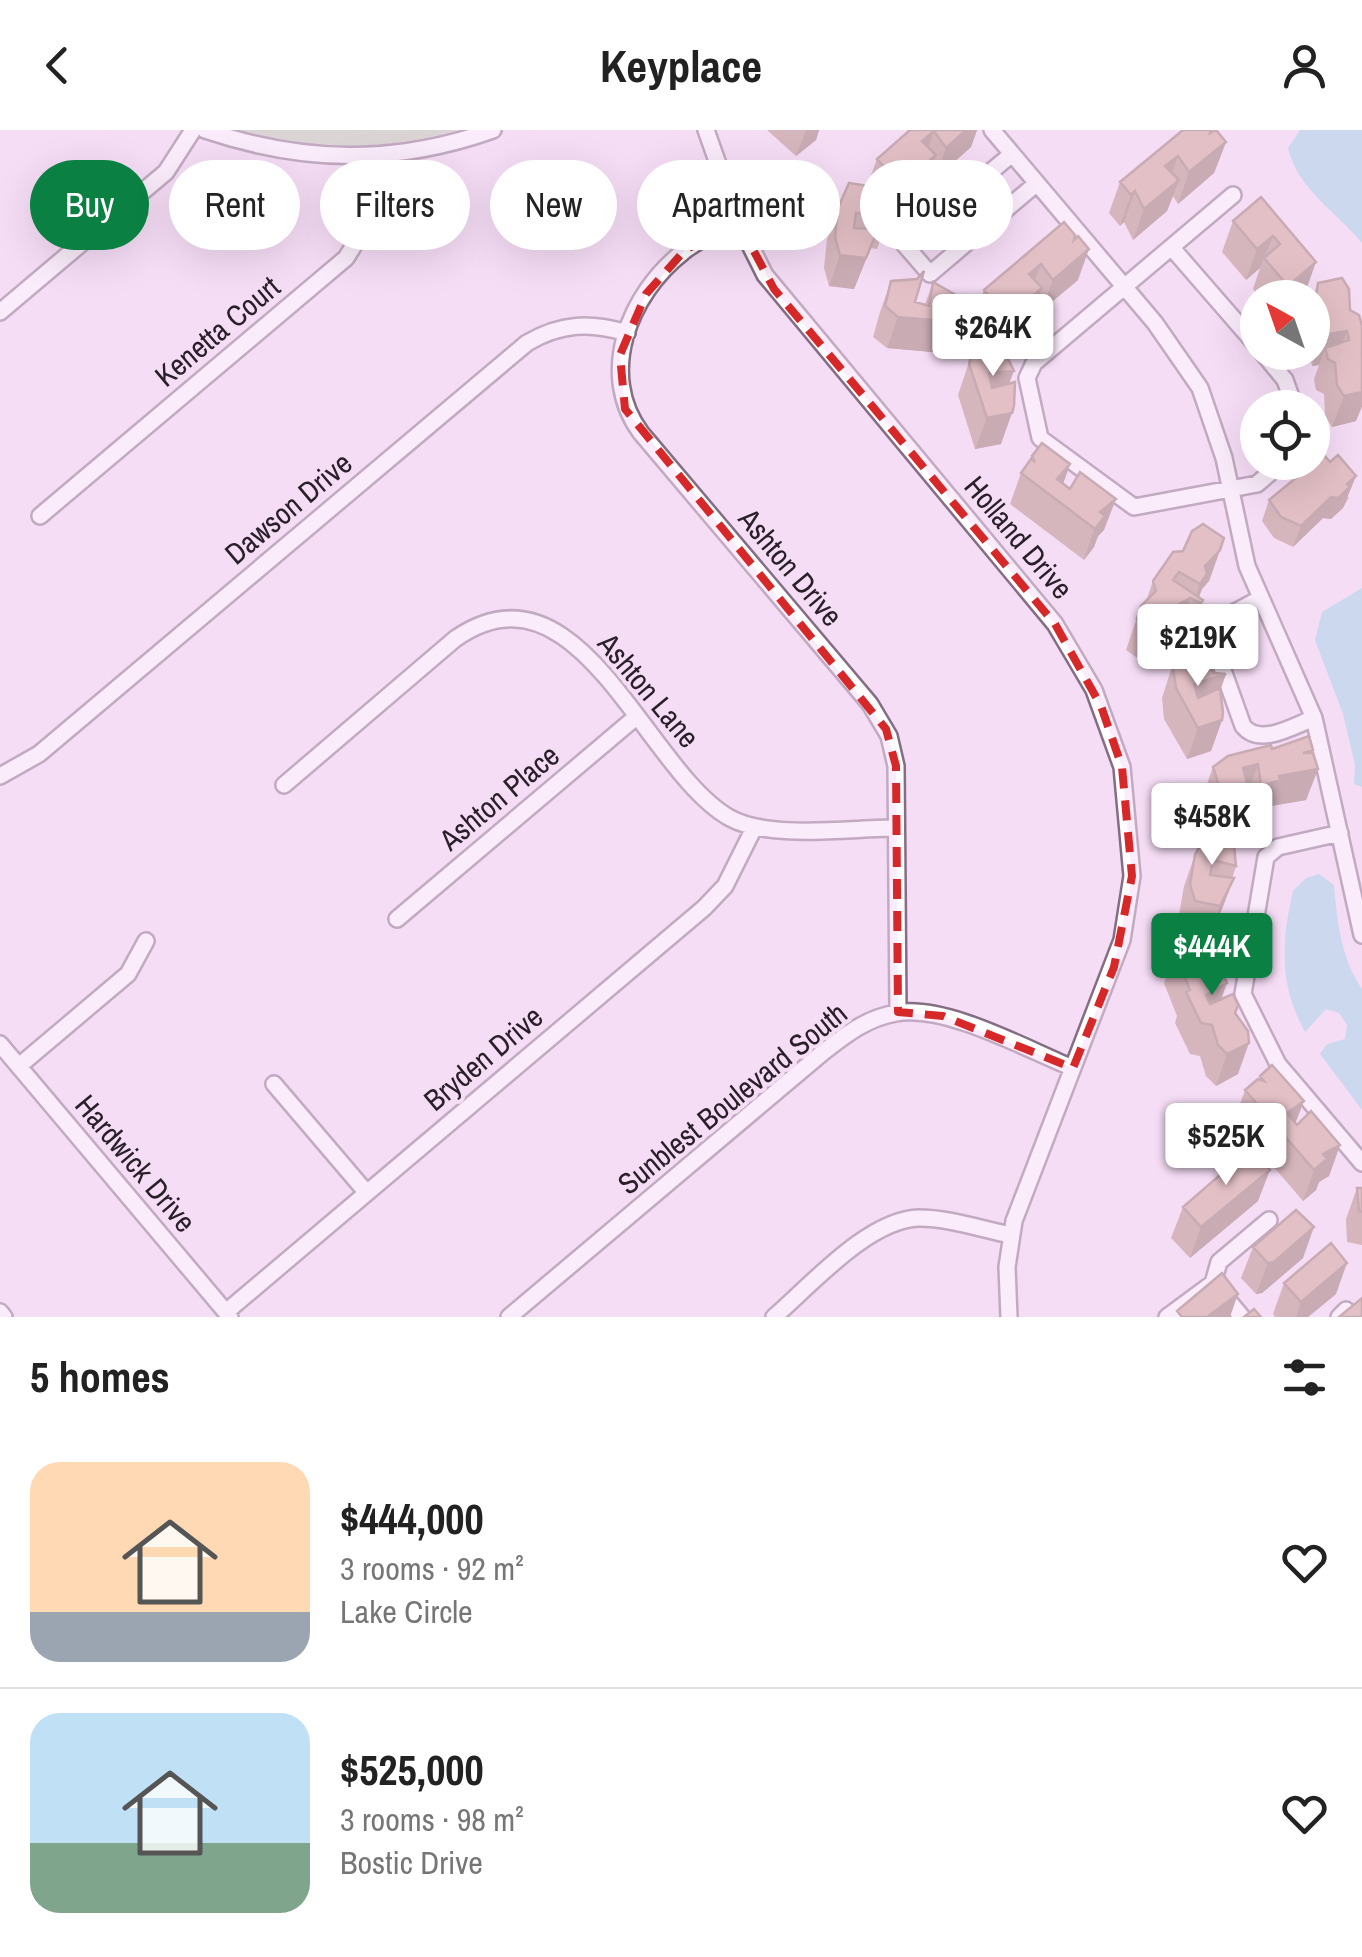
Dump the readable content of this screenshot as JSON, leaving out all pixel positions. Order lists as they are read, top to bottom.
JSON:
{
  "streets": {
    "street": [
      "Kenetta Court",
      "Dawson Drive",
      "Holland Drive",
      "Ashton Drive",
      "Ashton Lane",
      "Ashton Place",
      "Bryden Drive",
      "Sunblest Boulevard South",
      "Hardwick Drive"
    ]
  },
  "crossings": [
    ["Dawson Drive", "Ashton Drive"],
    ["Holland Drive", "Sunblest Boulevard South"],
    ["Ashton Drive", "Ashton Lane"],
    ["Ashton Drive", "Sunblest Boulevard South"],
    ["Ashton Lane", "Ashton Place"],
    ["Ashton Lane", "Bryden Drive"],
    ["Bryden Drive", "Hardwick Drive"]
  ],
  "north": "top left",
  "page": {
    "header": "Keyplace",
    "chip": [
      "Buy",
      "Rent",
      "Filters",
      "New",
      "Apartment",
      "House"
    ],
    "price": [
      "$264K",
      "$219K",
      "$458K",
      "$444K",
      "$525K"
    ],
    "heading": "5 homes",
    "list": [
      {
        "name": "$444,000",
        "note": "3 rooms · 92 m² · Lake Circle"
      },
      {
        "name": "$525,000",
        "note": "3 rooms · 98 m² · Bostic Drive"
      }
    ]
  }
}
